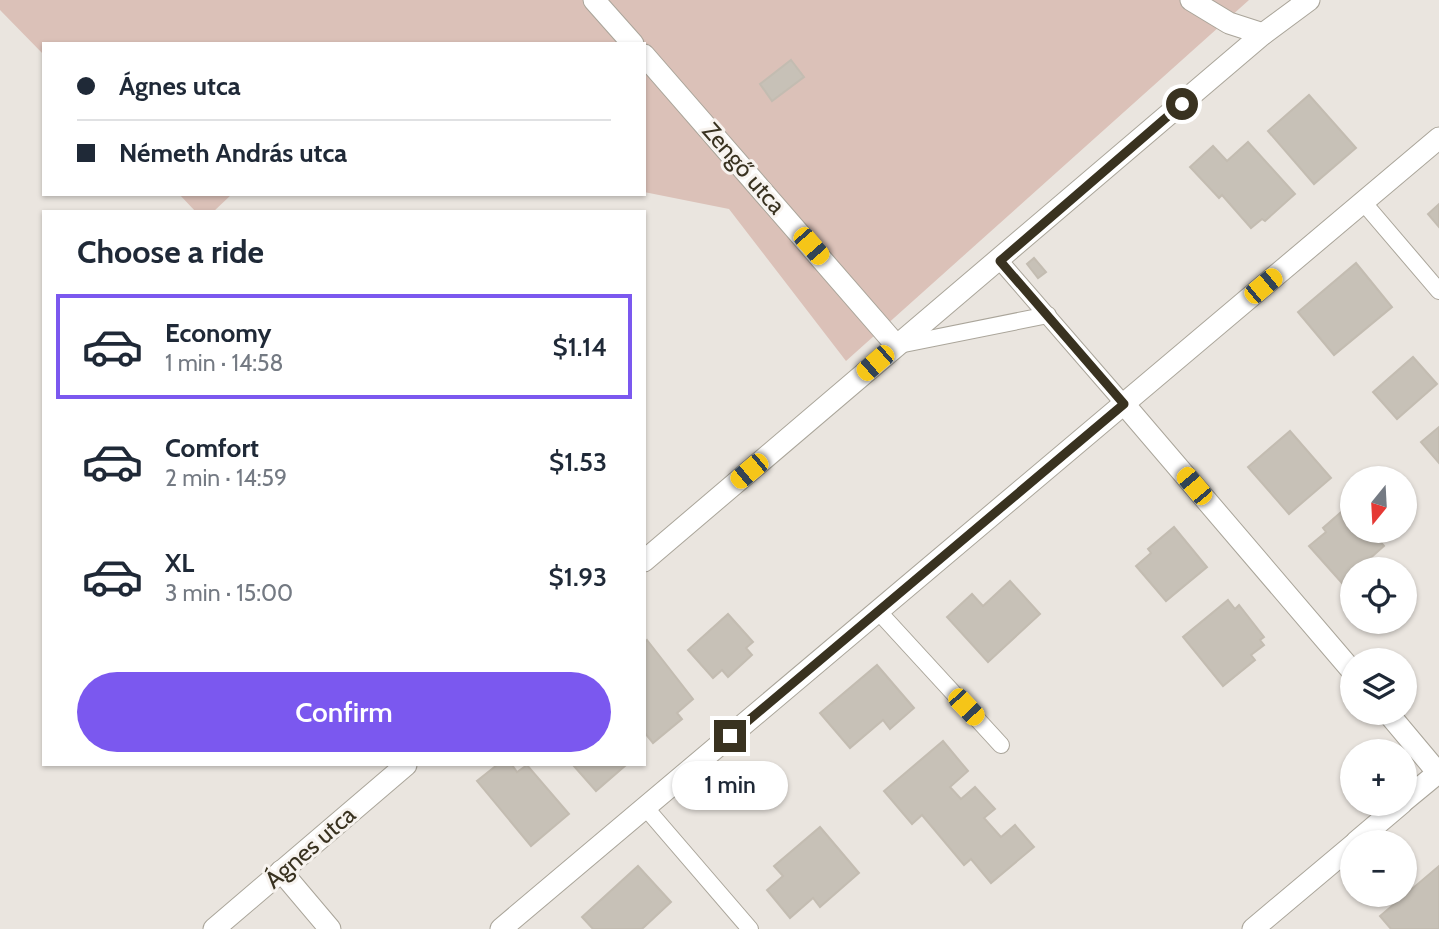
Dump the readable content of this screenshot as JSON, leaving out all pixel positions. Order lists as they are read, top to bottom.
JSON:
{
  "streets": {
    "street": ["Zengő utca", "Ágnes utca"]
  },
  "north": "bottom",
  "page": {
    "banner": ["Ágnes utca", "Németh András utca"],
    "heading": "Choose a ride",
    "list": [
      {
        "name": "Economy",
        "note": "1 min · 14:58",
        "value": "$1.14"
      },
      {
        "name": "Comfort",
        "note": "2 min · 14:59",
        "value": "$1.53"
      },
      {
        "name": "XL",
        "note": "3 min · 15:00",
        "value": "$1.93"
      }
    ],
    "map_buttons": ["+", "−"],
    "buttons": "Confirm",
    "bubble": "1 min"
  }
}
